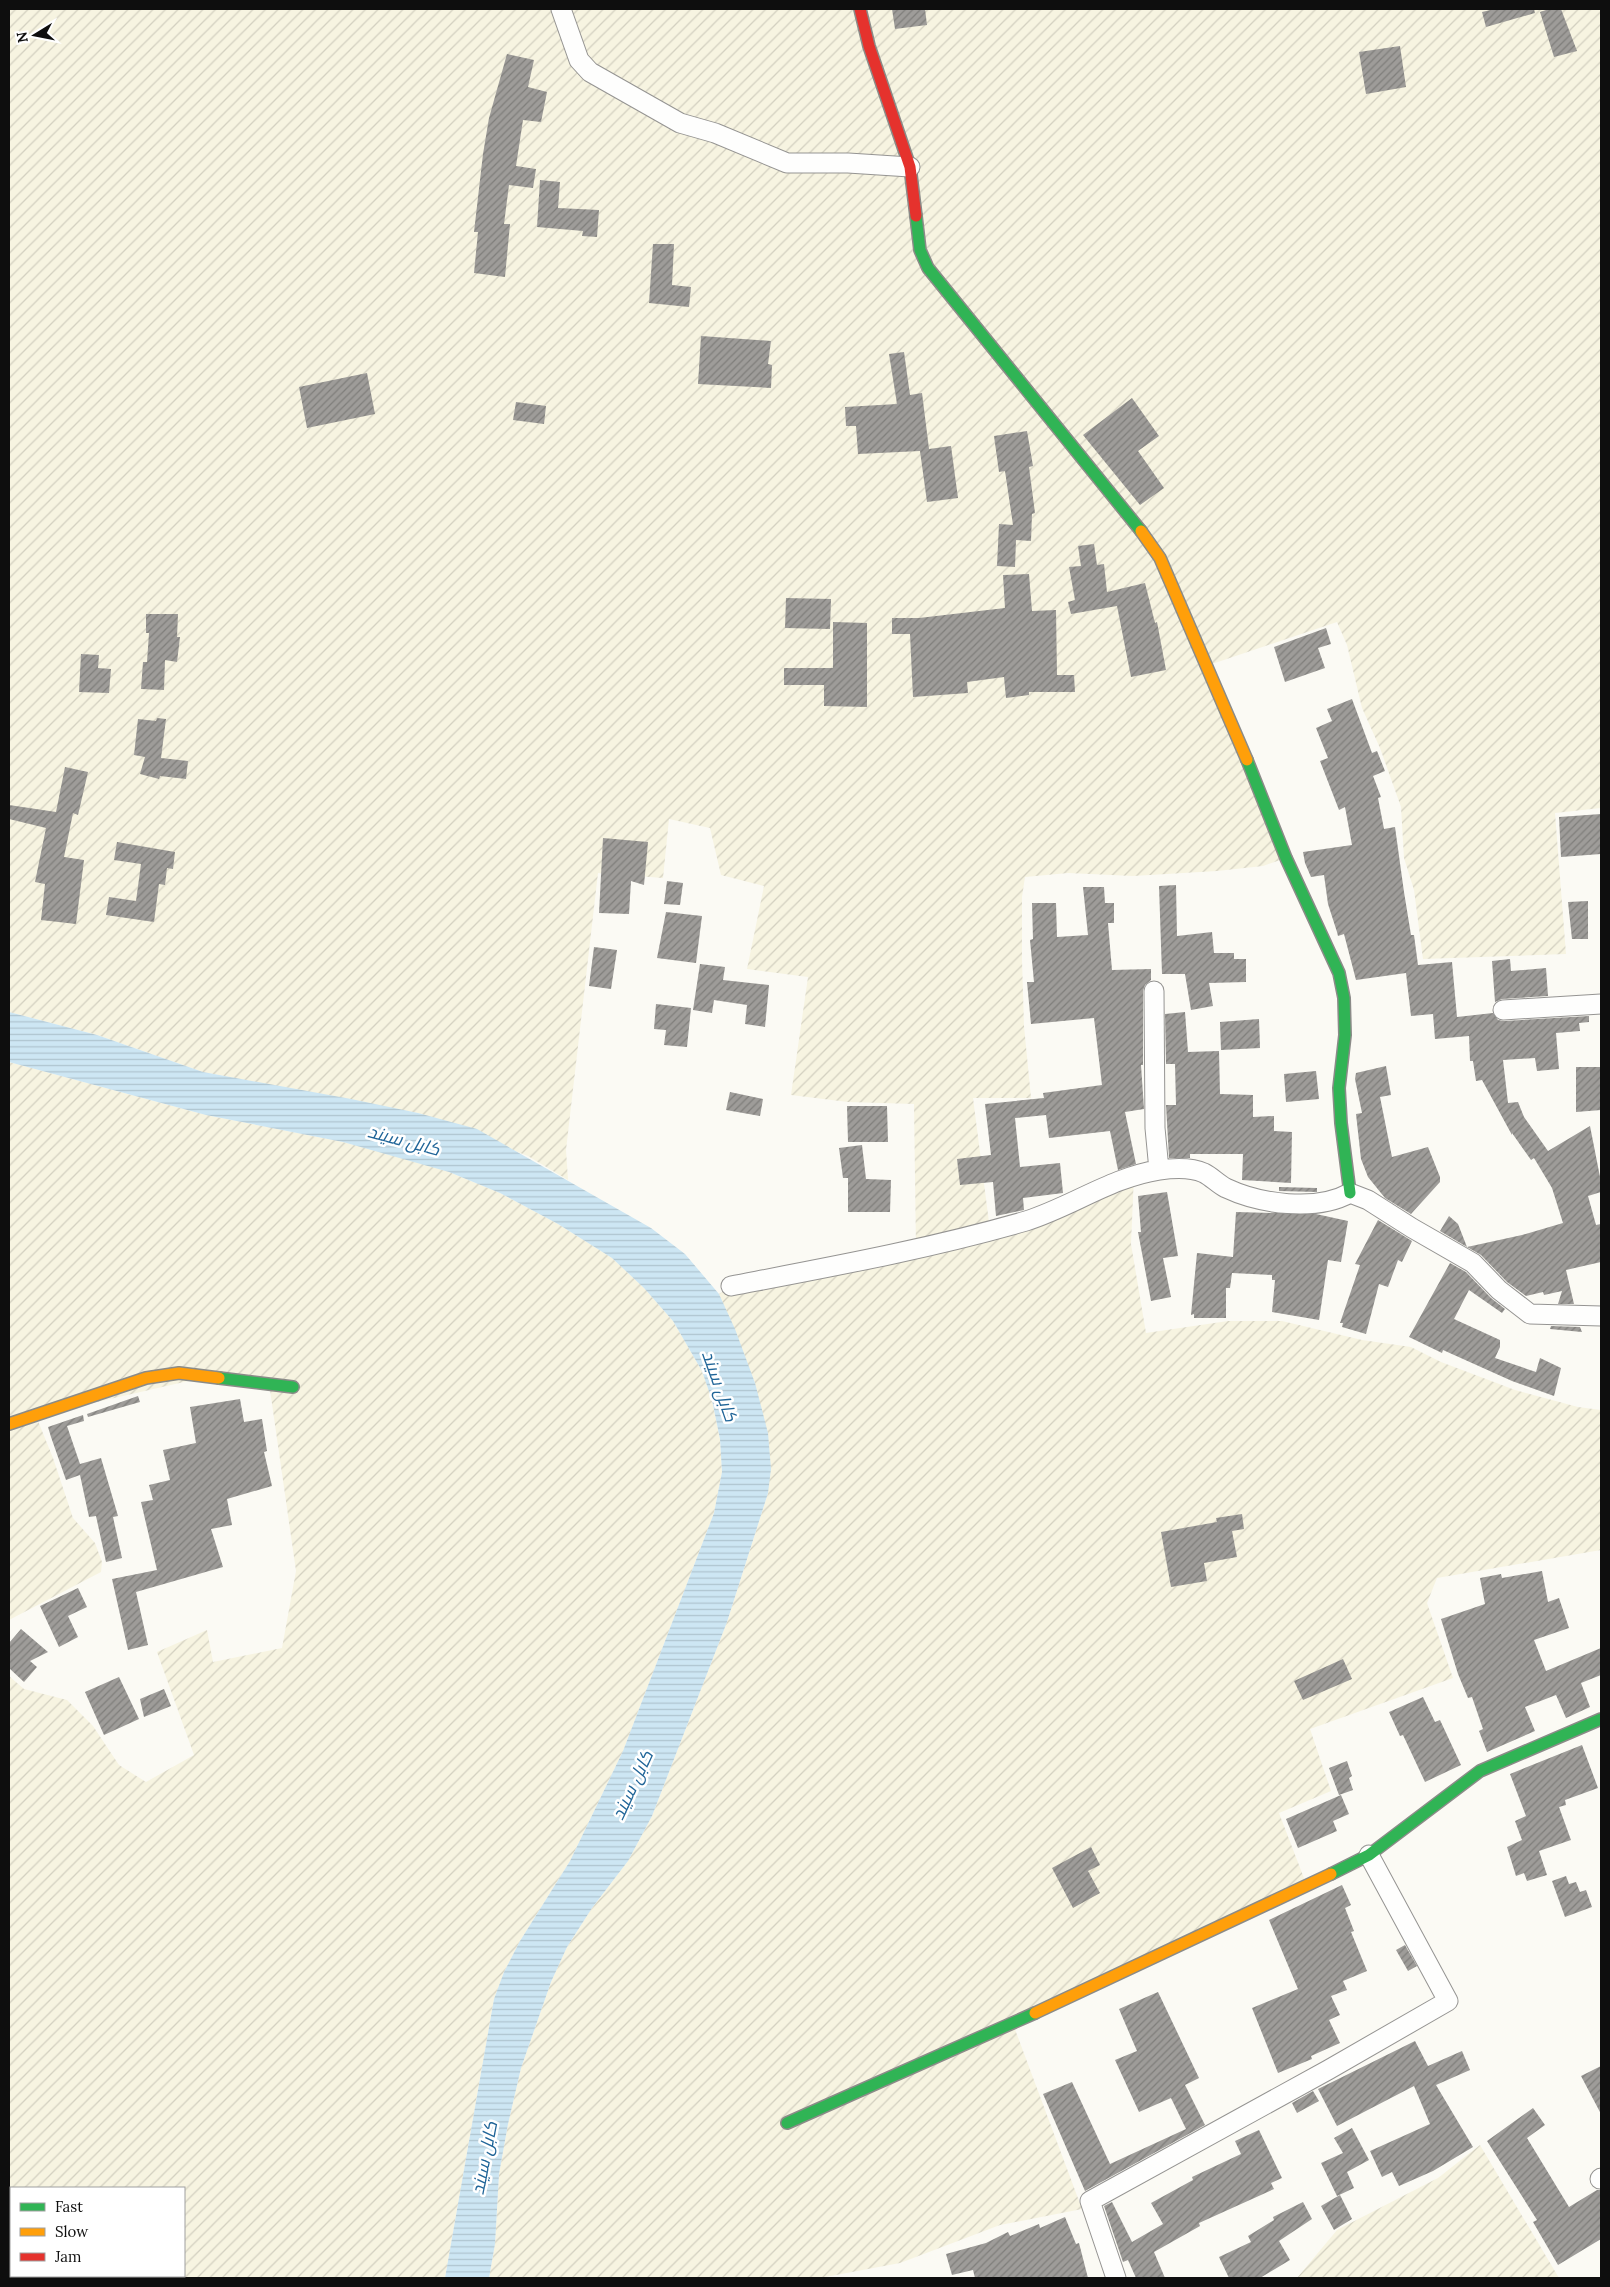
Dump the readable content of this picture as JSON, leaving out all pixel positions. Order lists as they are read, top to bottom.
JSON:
{
  "water": ["کابل سيند"],
  "legend": ["Fast", "Slow", "Jam"],
  "north": "left"
}
